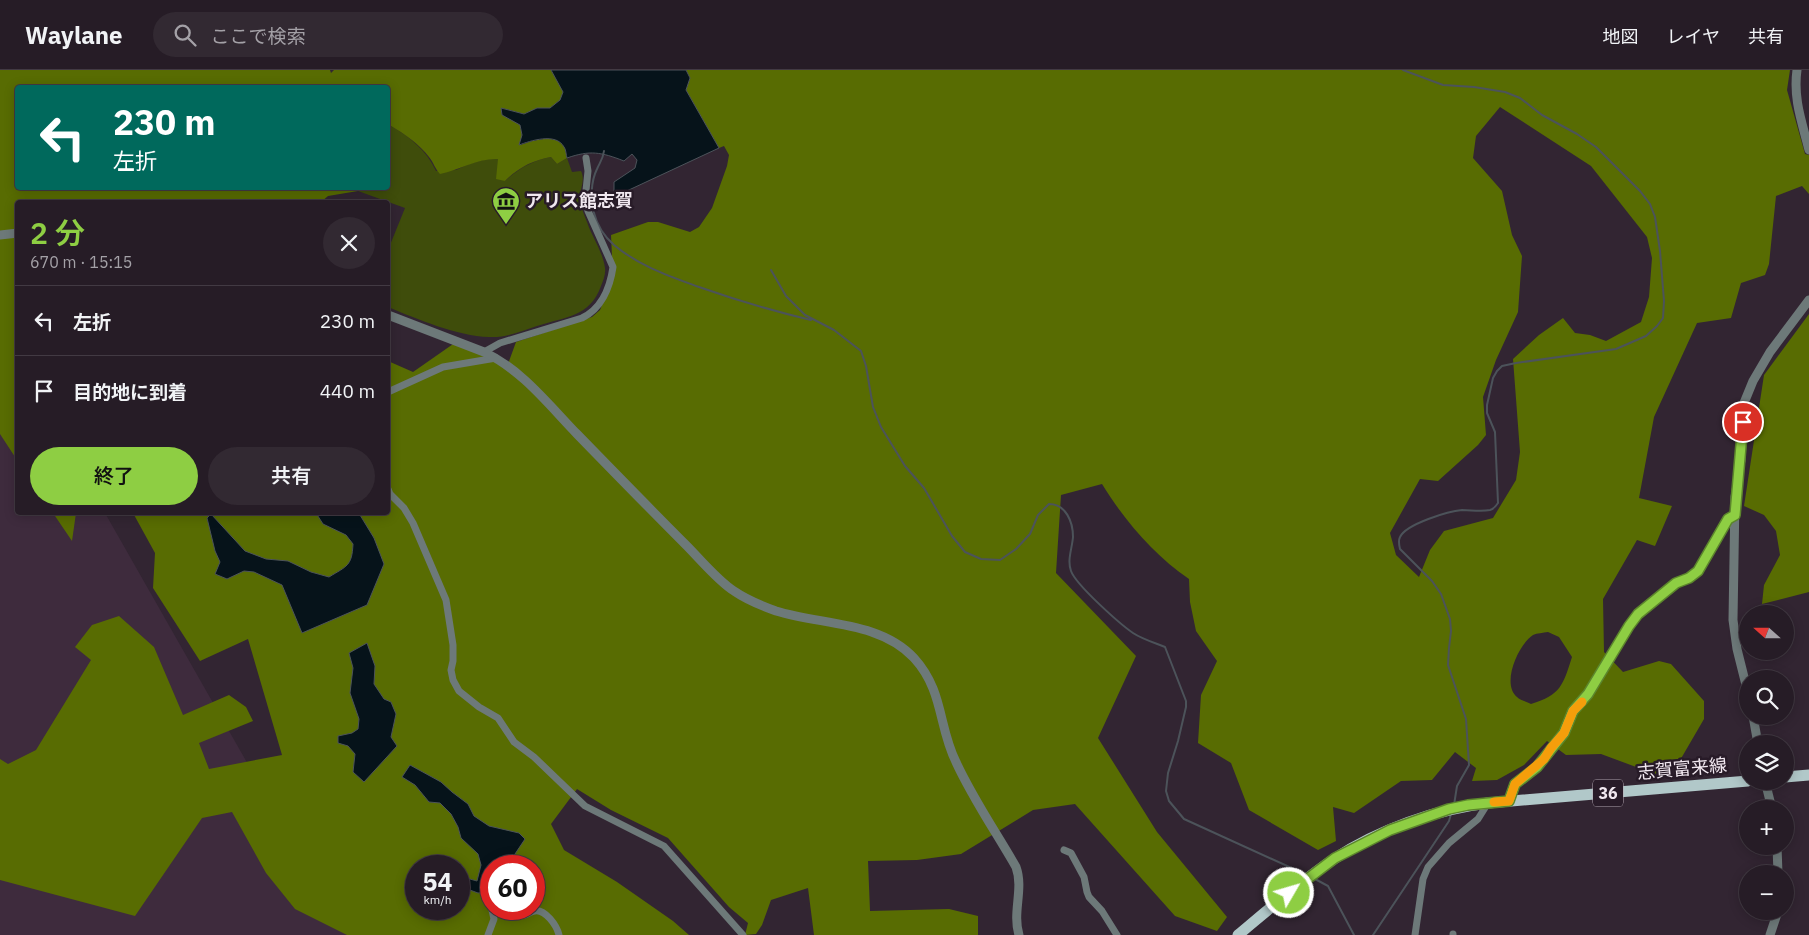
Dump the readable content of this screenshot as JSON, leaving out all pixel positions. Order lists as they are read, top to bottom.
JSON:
{
  "streets": {
    "main road": ["志賀富来線", "36"]
  },
  "places": {
    "museum": ["アリス館志賀"]
  },
  "north": "left",
  "page": {
    "header": "Waylane",
    "search": "ここで検索",
    "nav": ["地図", "レイヤ", "共有"],
    "turn": ["230 m", "左折"],
    "heading": ["2 分", "670 m · 15:15"],
    "list": [
      {
        "name": "左折",
        "value": "230 m"
      },
      {
        "name": "目的地に到着",
        "value": "440 m"
      }
    ],
    "buttons": ["終了", "共有"],
    "map_buttons": ["+", "−"],
    "speed": "54 km/h",
    "limit": "60"
  }
}
